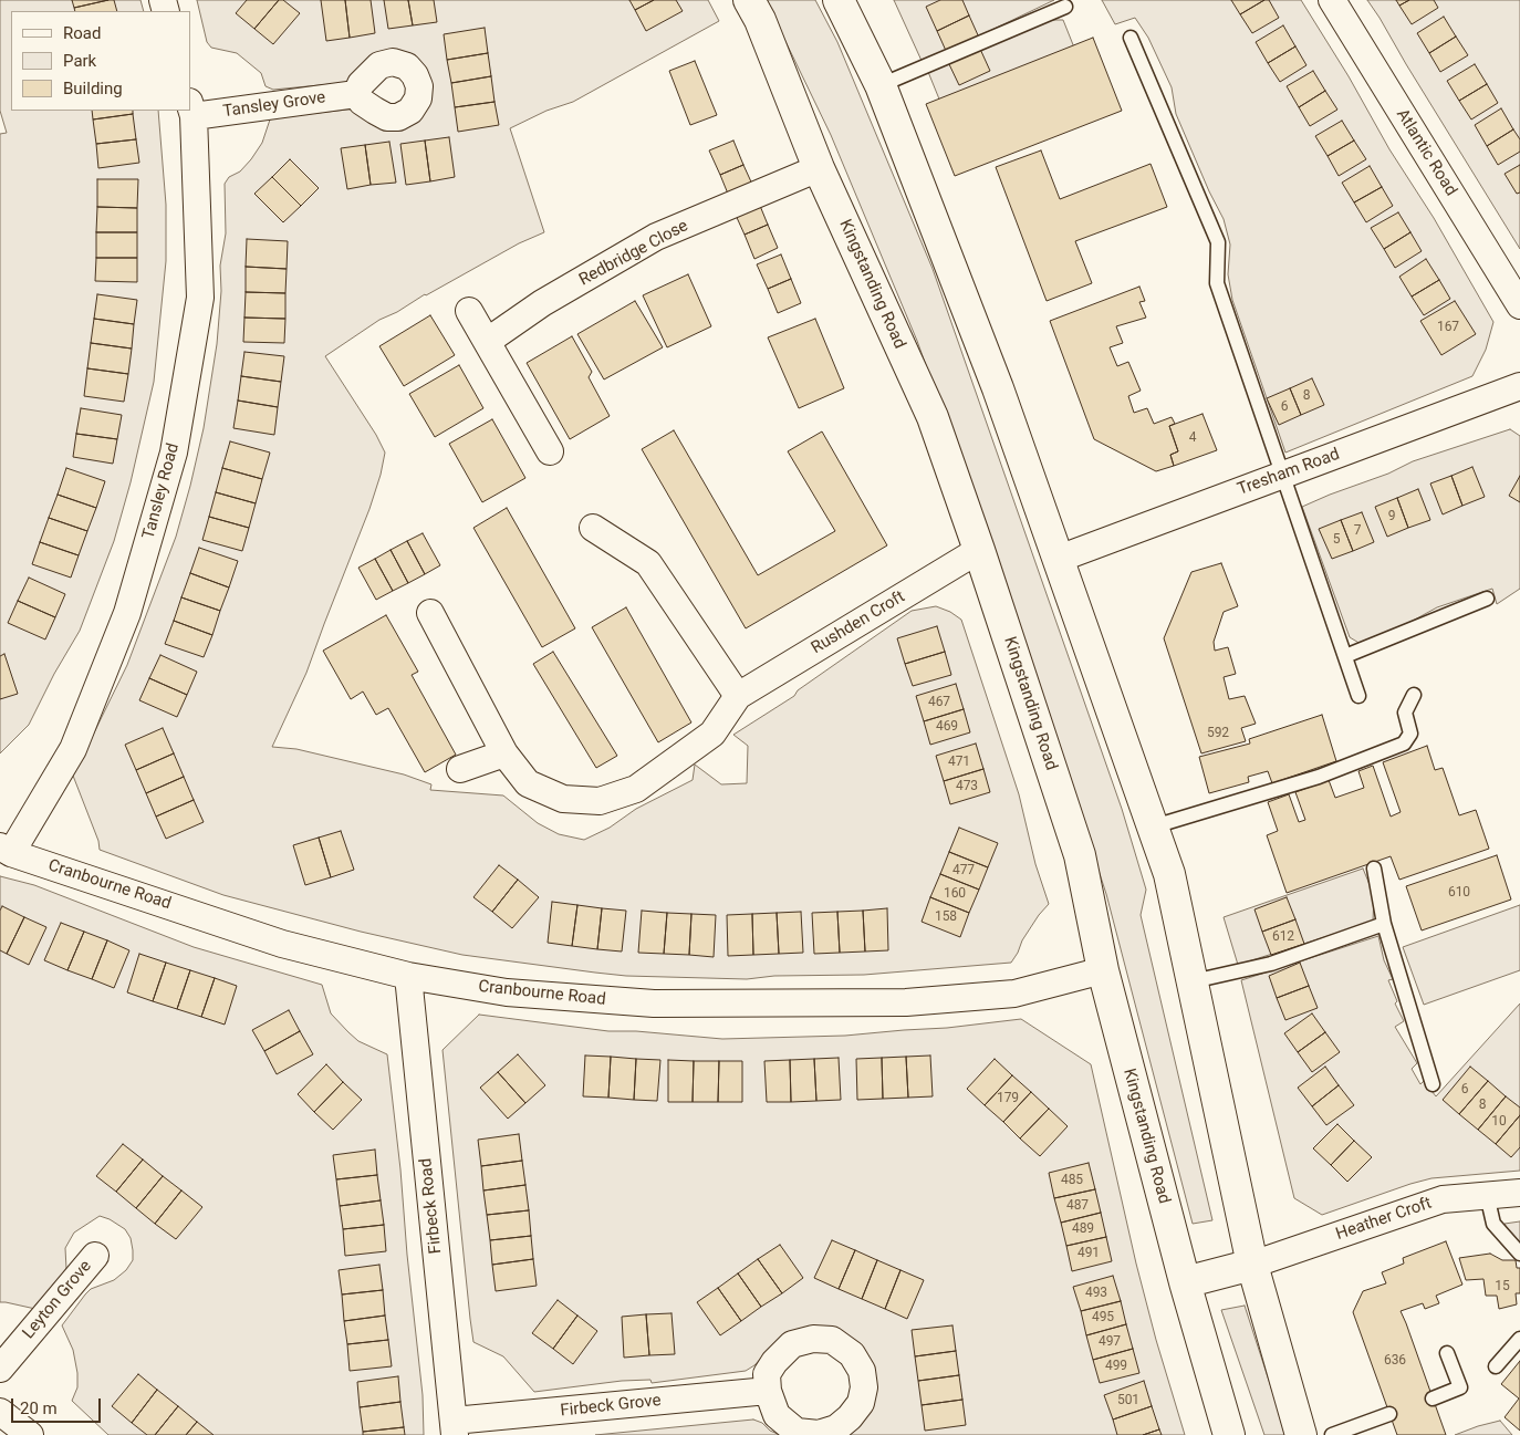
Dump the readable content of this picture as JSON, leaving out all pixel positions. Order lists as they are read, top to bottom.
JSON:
{
  "streets": {
    "main road": ["Kingstanding Road"],
    "street": [
      "Tansley Grove",
      "Atlantic Road",
      "Redbridge Close",
      "Tresham Road",
      "Tansley Road",
      "Rushden Croft",
      "Cranbourne Road",
      "Firbeck Road",
      "Heather Croft",
      "Leyton Grove",
      "Firbeck Grove"
    ]
  },
  "crossings": [
    ["Tansley Grove", "Tansley Road"],
    ["Redbridge Close", "Kingstanding Road"],
    ["Kingstanding Road", "Rushden Croft"],
    ["Kingstanding Road", "Cranbourne Road"],
    ["Tansley Road", "Cranbourne Road"],
    ["Cranbourne Road", "Firbeck Road"],
    ["Firbeck Road", "Firbeck Grove"]
  ],
  "house_numbers": [
    "167",
    "8",
    "6",
    "4",
    "9",
    "7",
    "5",
    "467",
    "469",
    "592",
    "471",
    "473",
    "477",
    "610",
    "160",
    "158",
    "612",
    "6",
    "179",
    "8",
    "10",
    "485",
    "487",
    "489",
    "491",
    "15",
    "493",
    "495",
    "497",
    "636",
    "499",
    "501"
  ],
  "legend": ["Road", "Park", "Building"],
  "scale_bar": "20 m"
}
